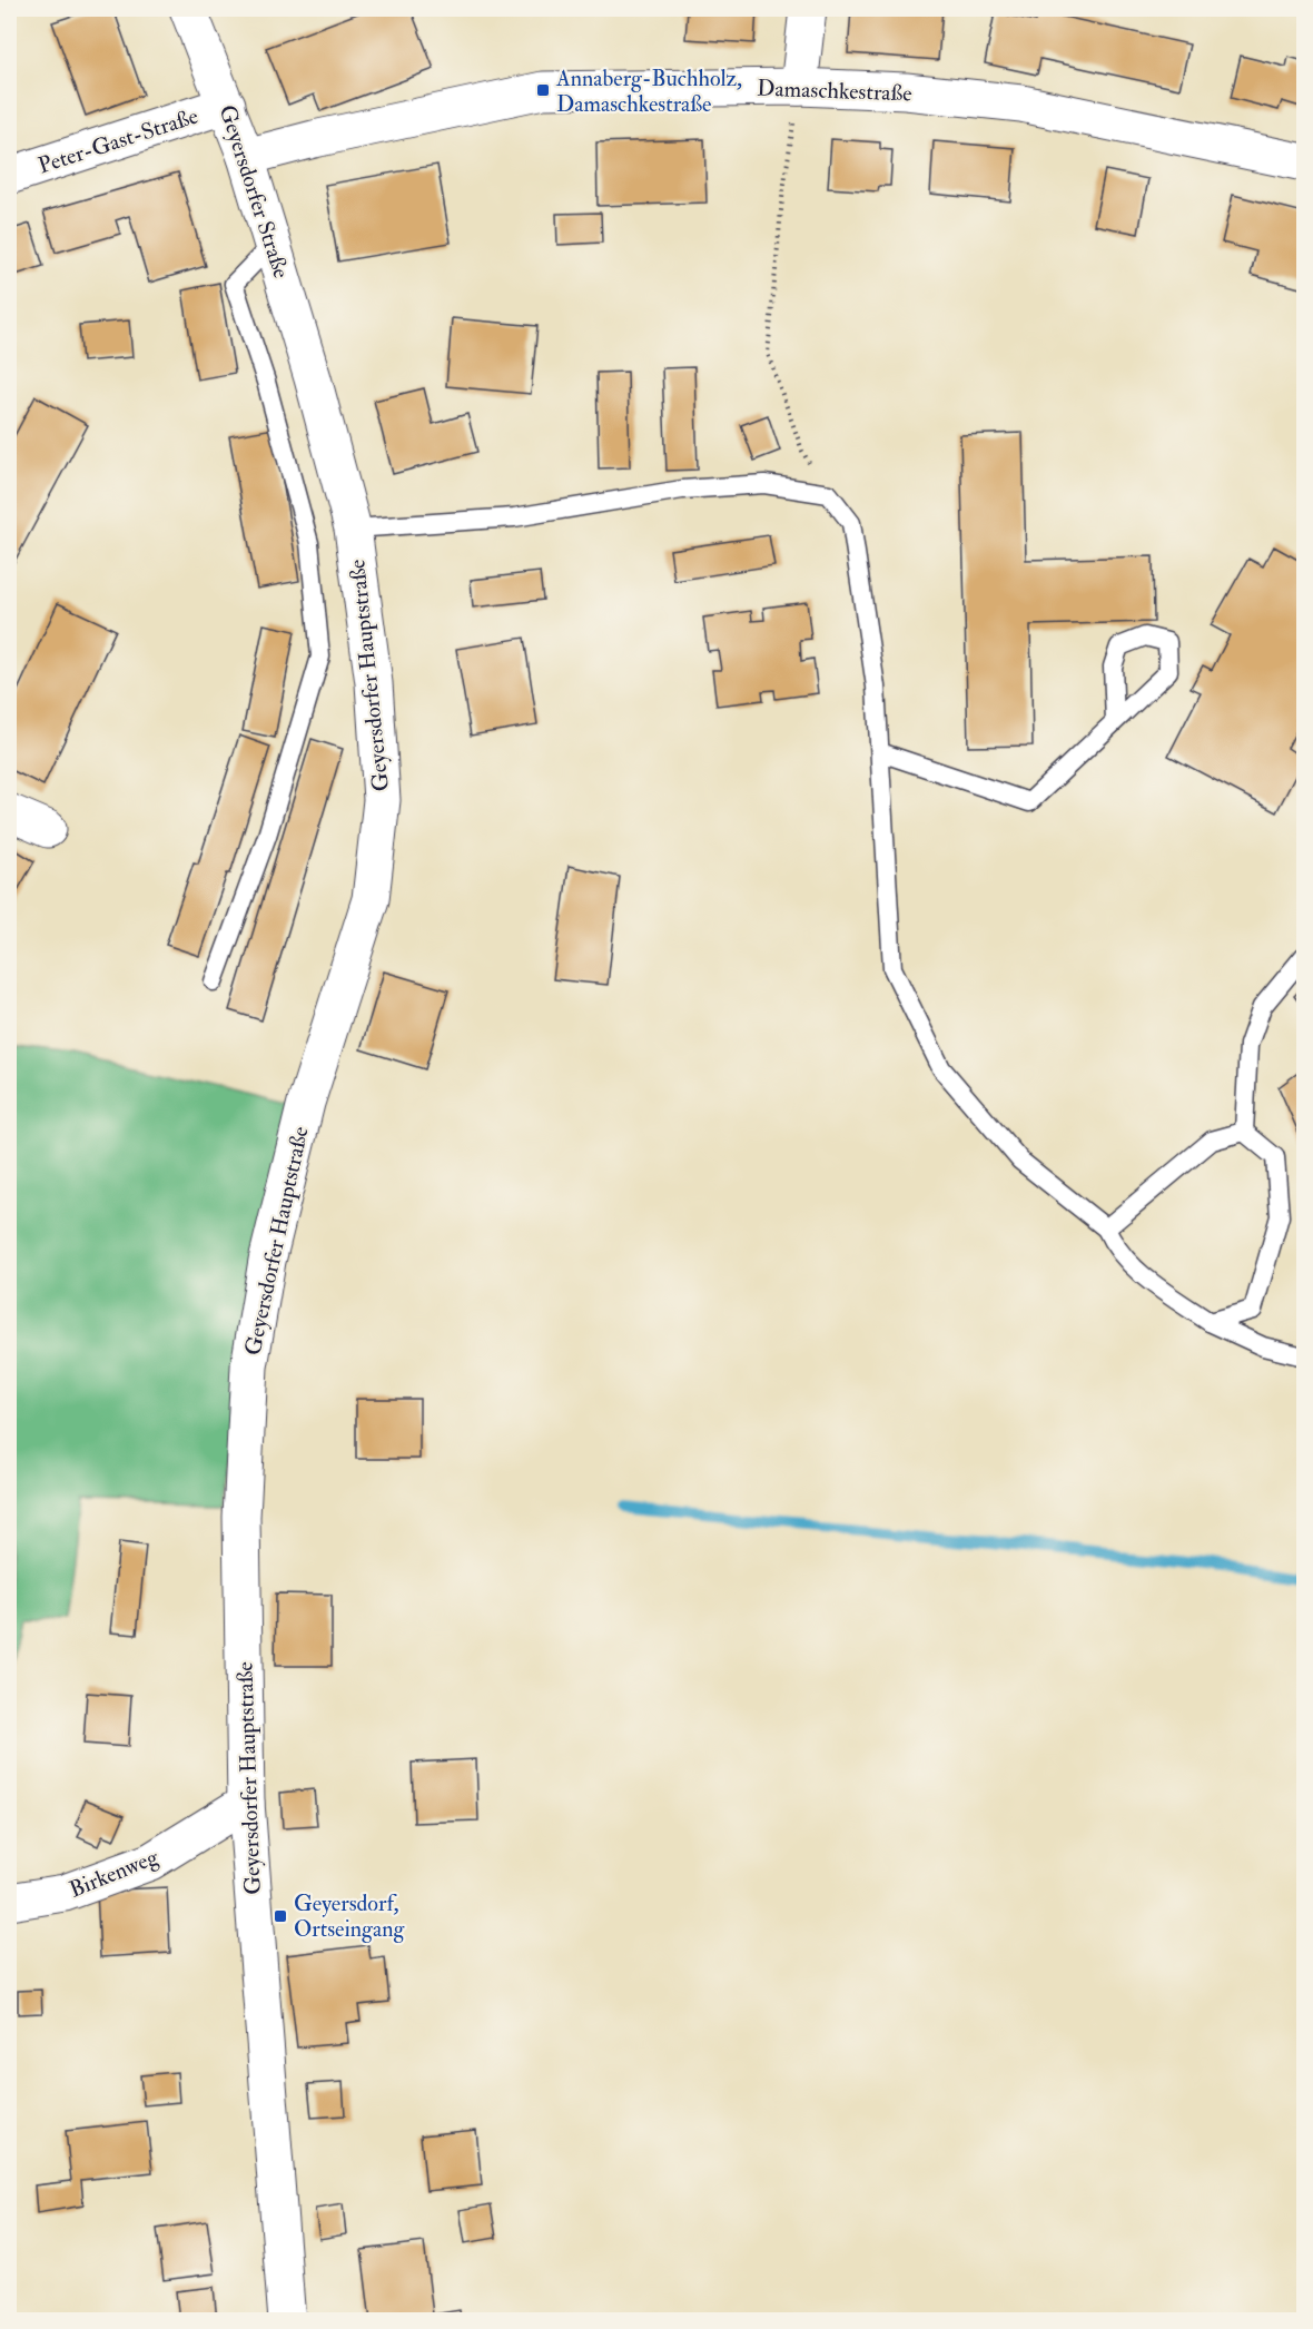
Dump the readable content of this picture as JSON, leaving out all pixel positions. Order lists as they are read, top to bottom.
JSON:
{
  "streets": {
    "main road": [
      "Damaschkestraße",
      "Peter-Gast-Straße",
      "Geyersdorfer Straße",
      "Geyersdorfer Hauptstraße",
      "Birkenweg"
    ]
  },
  "crossings": [
    ["Damaschkestraße", "Geyersdorfer Straße"],
    ["Peter-Gast-Straße", "Geyersdorfer Straße"],
    ["Geyersdorfer Straße", "Geyersdorfer Hauptstraße"],
    ["Geyersdorfer Hauptstraße", "Birkenweg"]
  ],
  "places": {
    "transit": ["Annaberg-Buchholz, Damaschkestraße", "Geyersdorf, Ortseingang"]
  }
}
